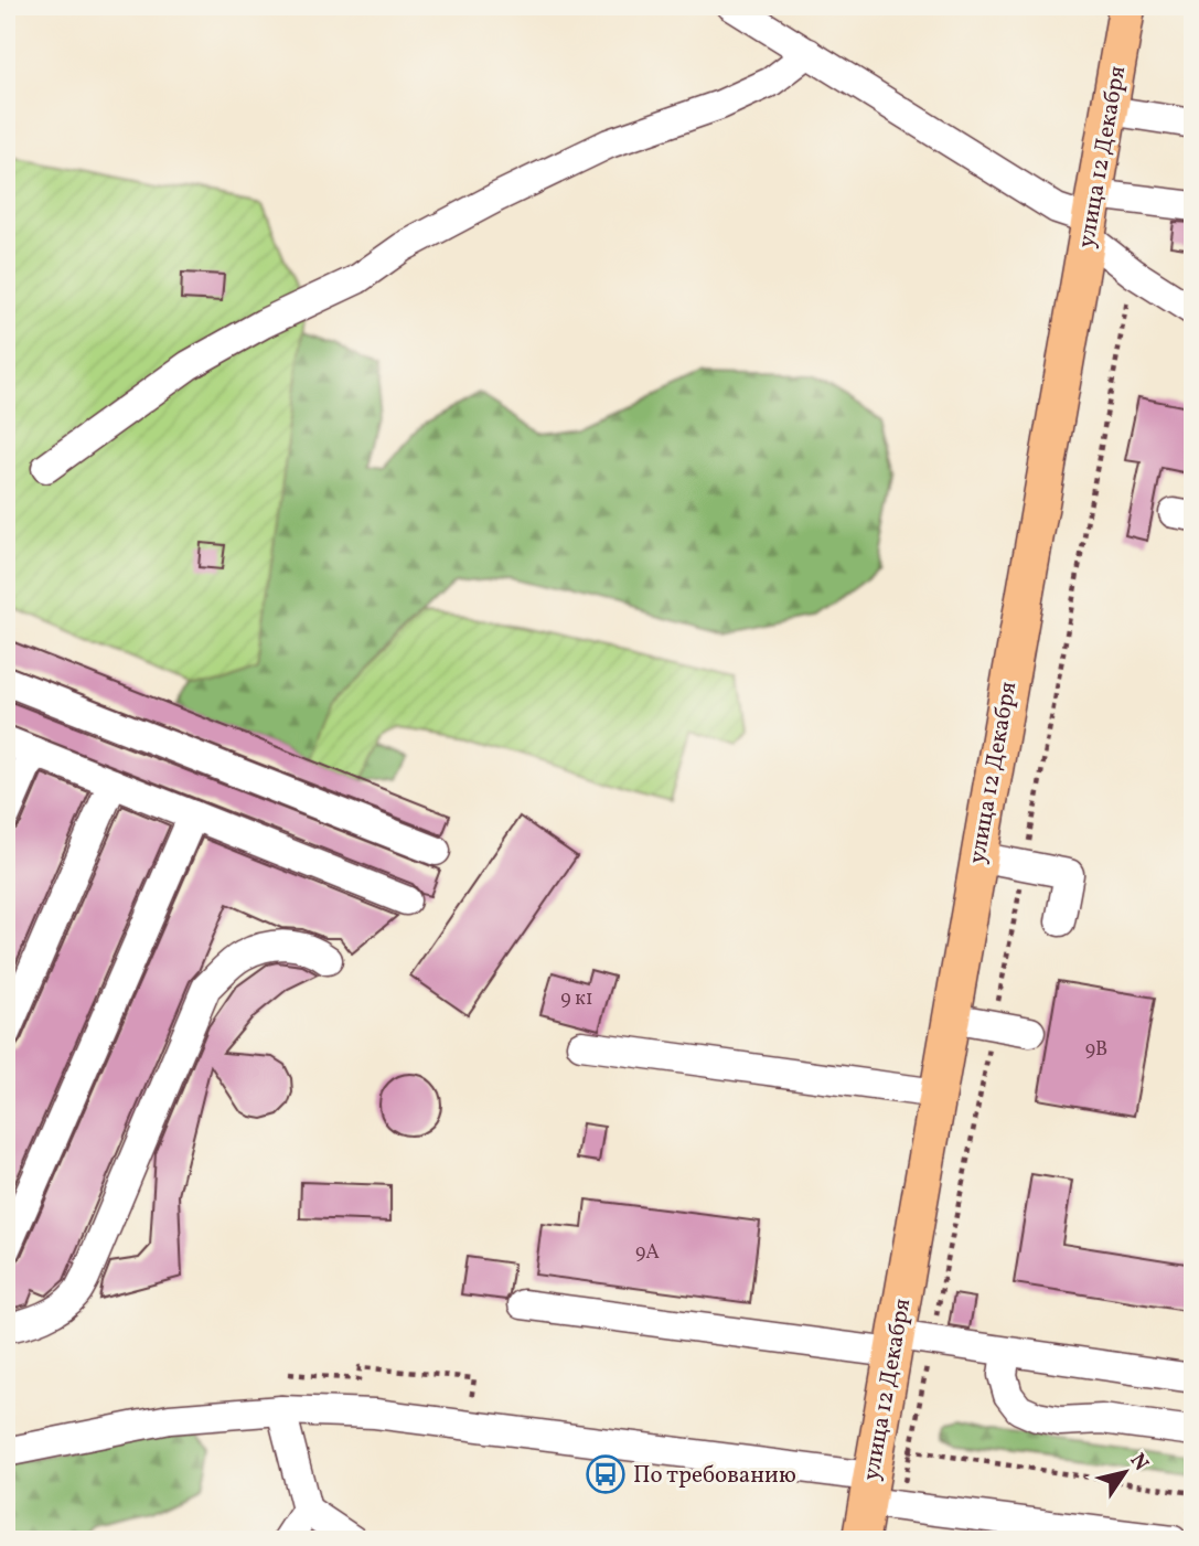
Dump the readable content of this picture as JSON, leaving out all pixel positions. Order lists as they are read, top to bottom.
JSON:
{
  "streets": {
    "main road": ["улица 12 Декабря"]
  },
  "places": {
    "bus stop": ["По требованию"]
  },
  "house_numbers": ["9 к1", "9В", "9А"],
  "north": "top right"
}
